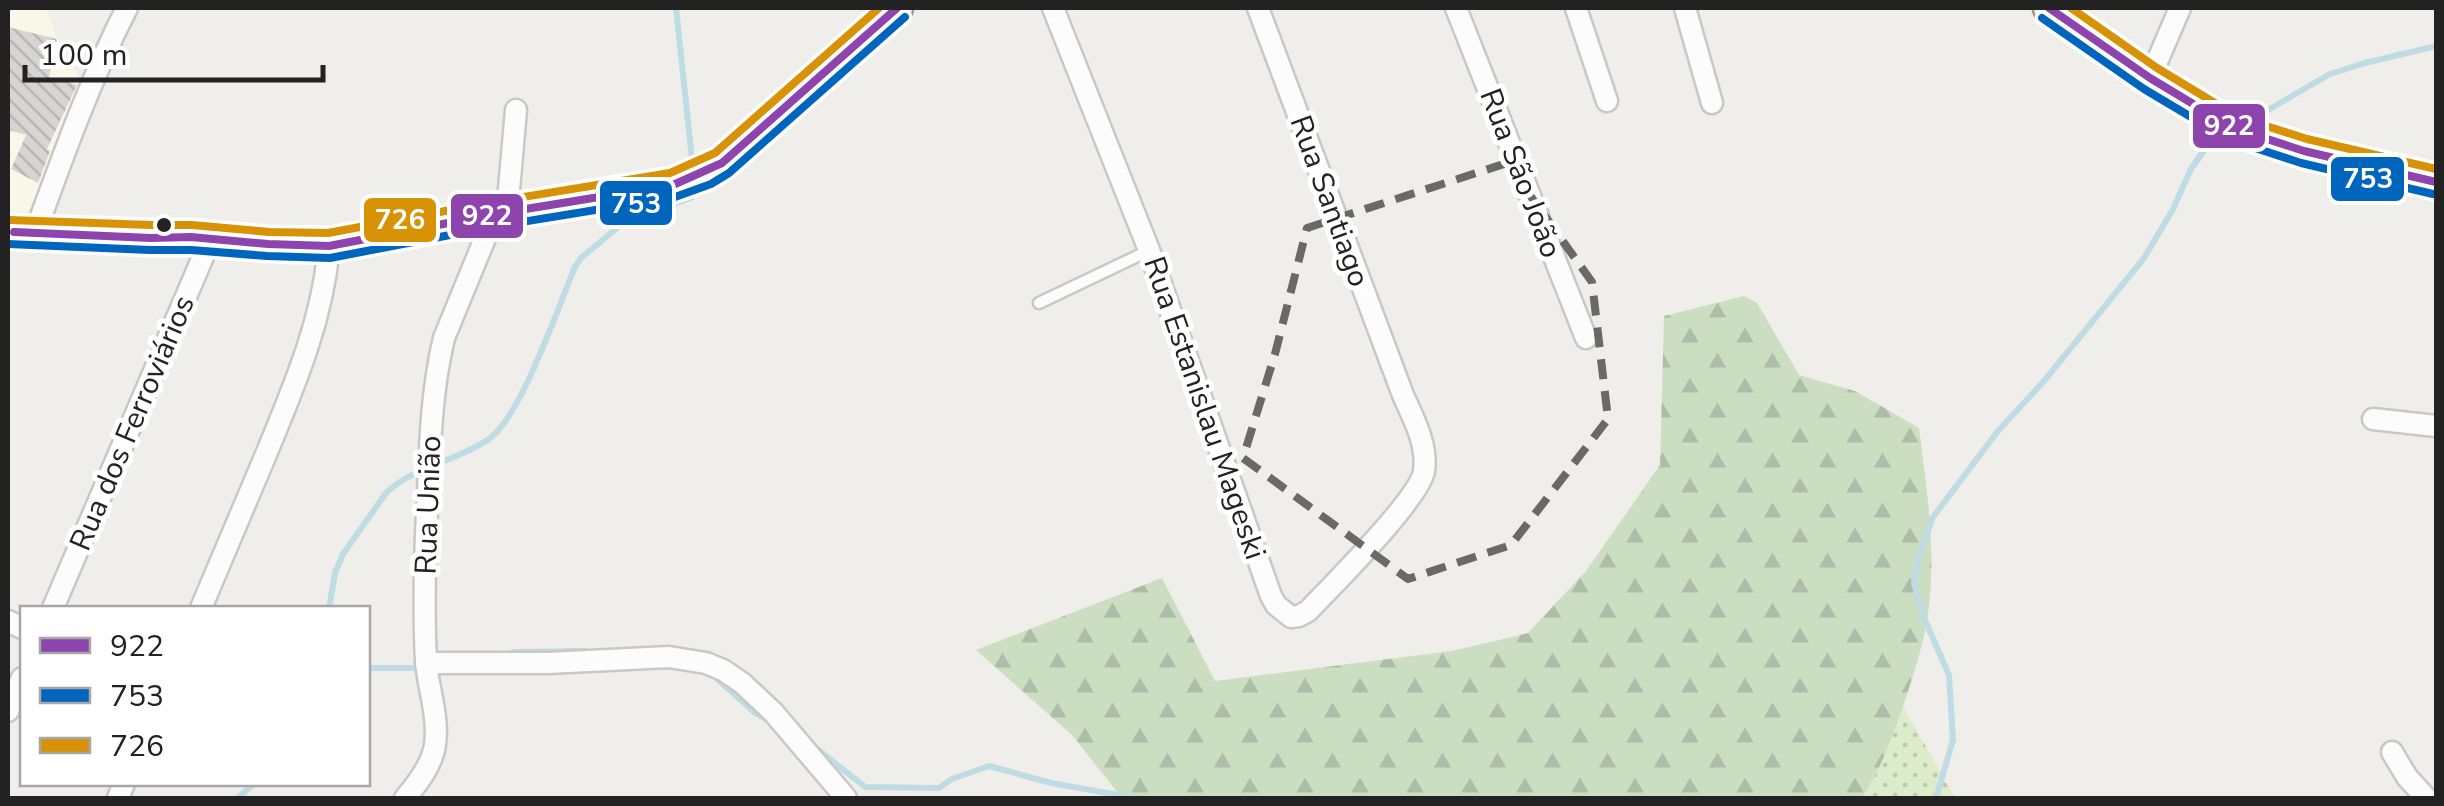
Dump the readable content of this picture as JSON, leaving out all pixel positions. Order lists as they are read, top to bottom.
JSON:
{
  "streets": {
    "street": [
      "Rua São João",
      "Rua Santiago",
      "Rua Estanislau Mageski",
      "Rua dos Ferroviários",
      "Rua União"
    ]
  },
  "crossings": [
    ["Rua Santiago", "Rua Estanislau Mageski"]
  ],
  "lines": ["transit line 922", "transit line 726", "transit line 753"],
  "legend": ["922", "753", "726"],
  "scale_bar": "100 m"
}
